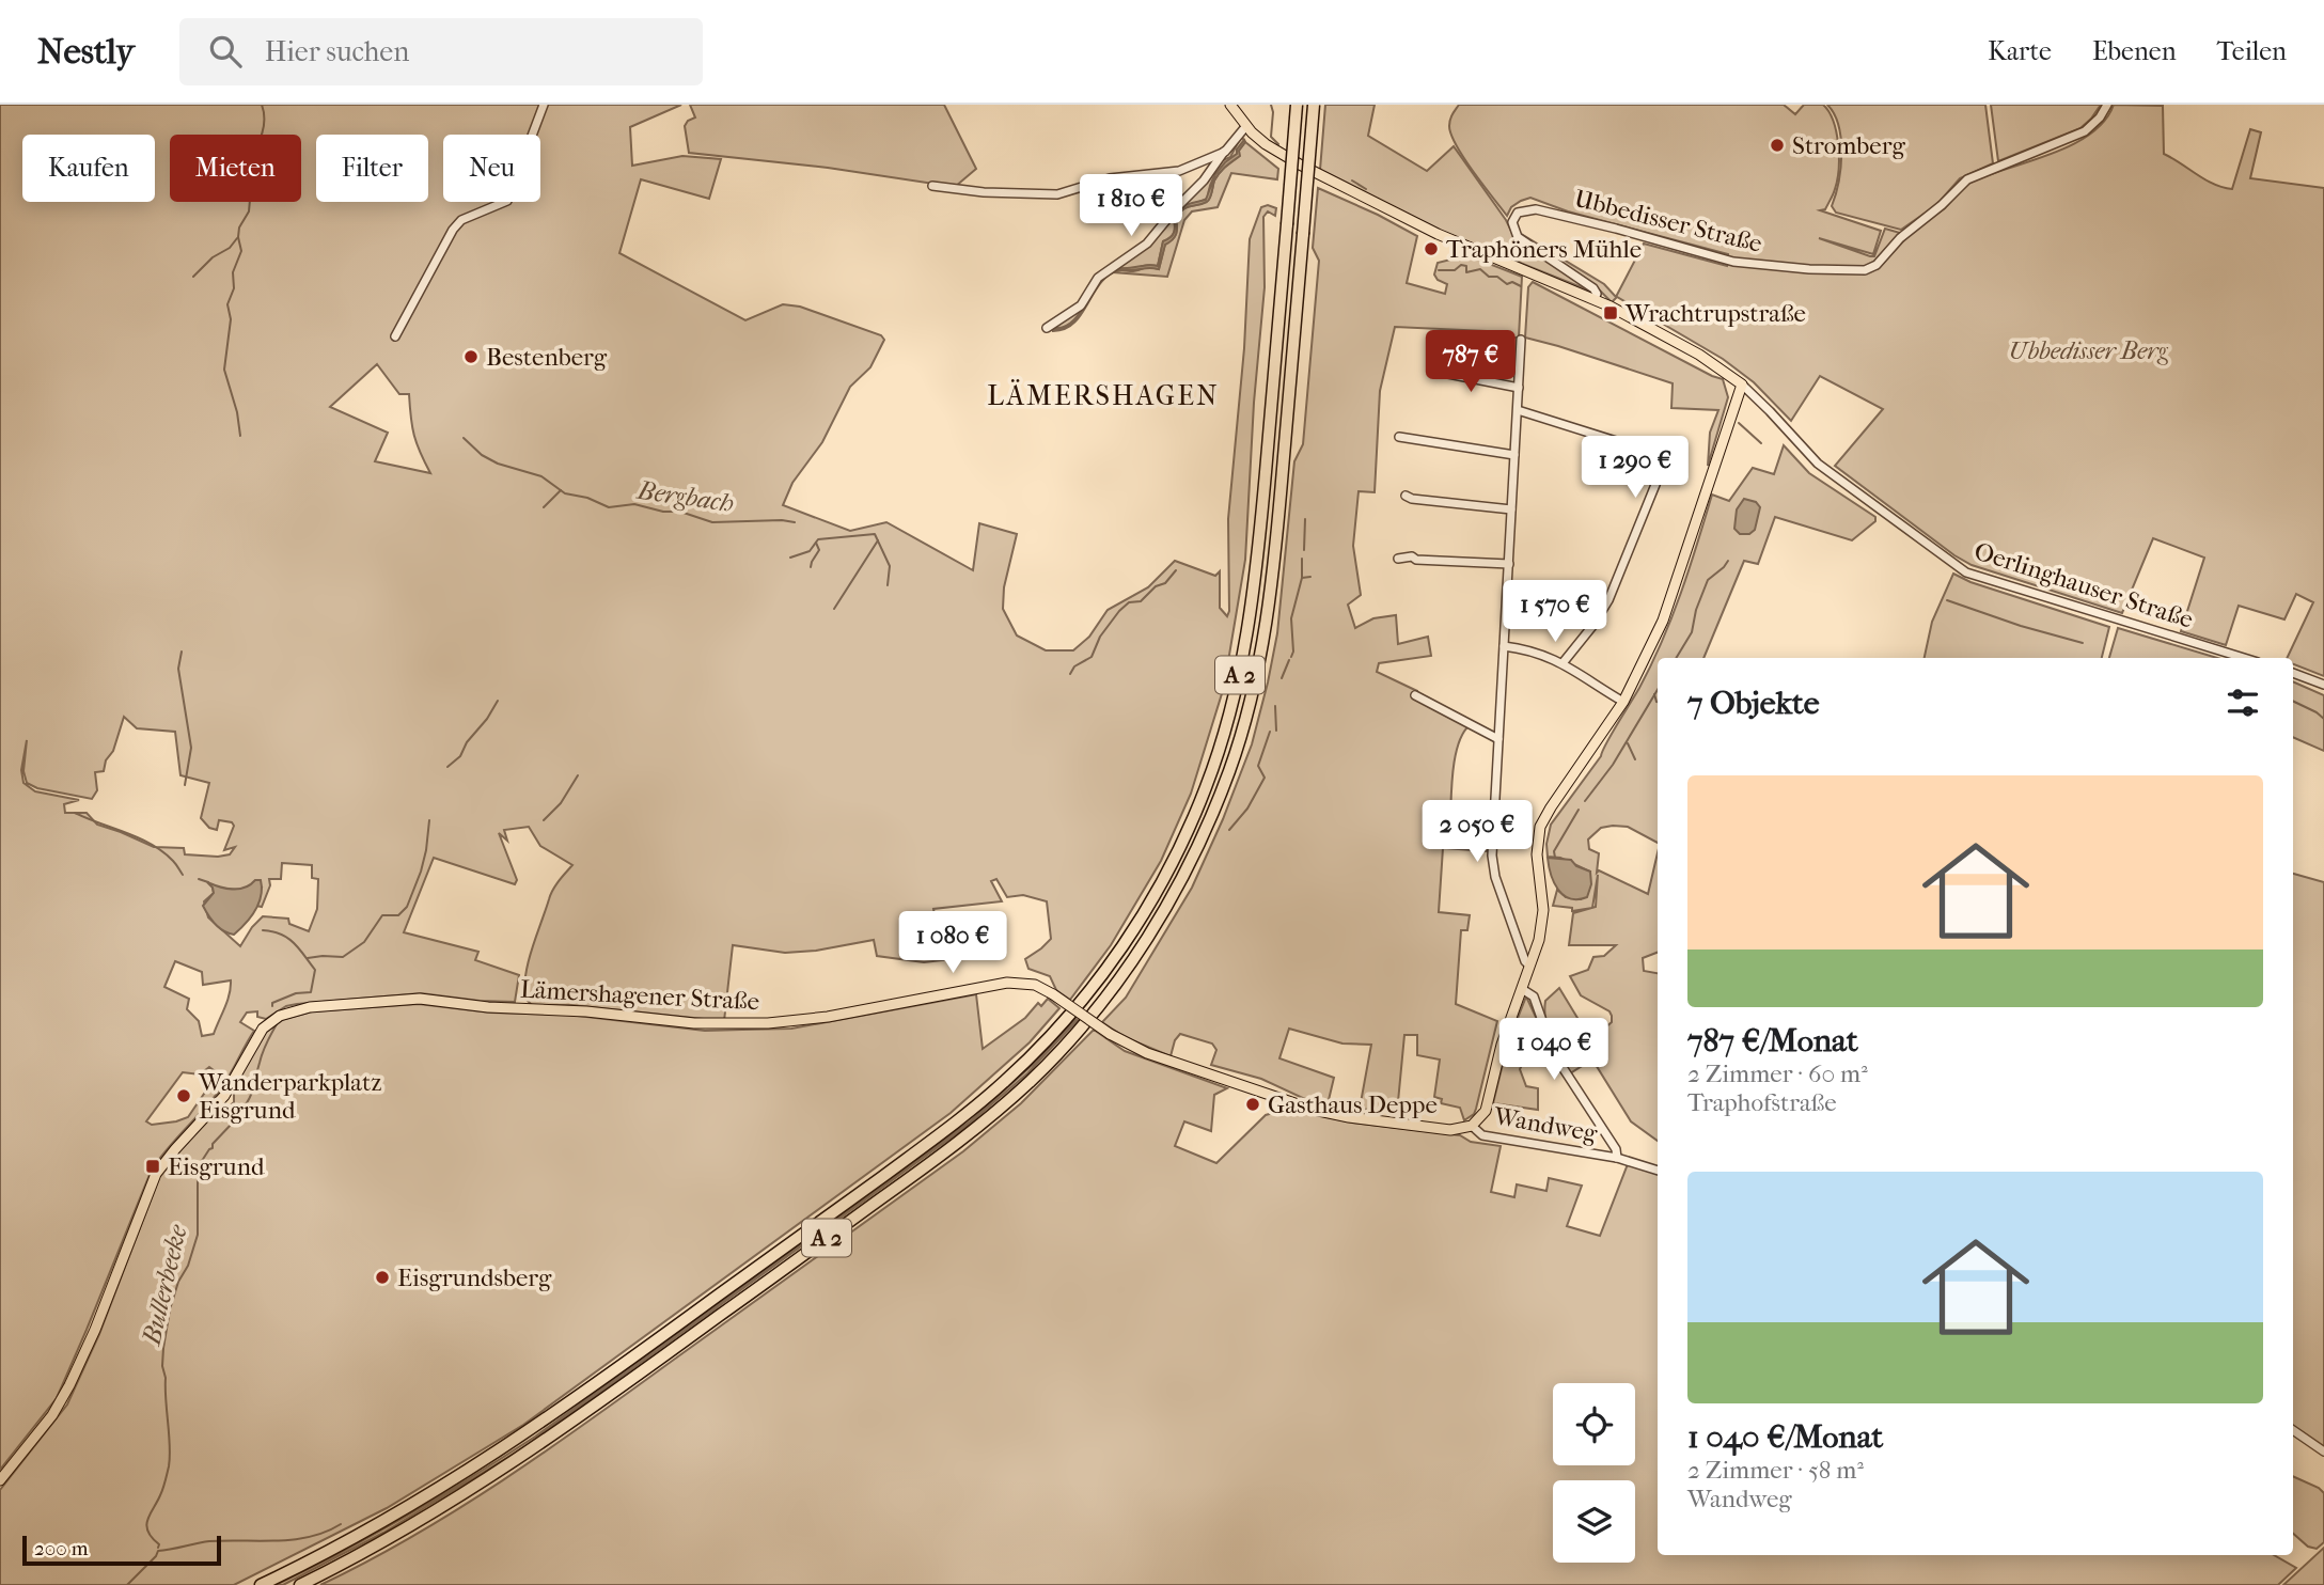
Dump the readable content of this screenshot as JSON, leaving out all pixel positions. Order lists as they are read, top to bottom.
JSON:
{
  "streets": {
    "highway": ["A 2"],
    "main road": ["Oerlinghauser Straße", "Lämershagener Straße"],
    "street": ["Ubbedisser Straße", "Wandweg"]
  },
  "crossings": [
    ["Ubbedisser Straße", "Oerlinghauser Straße"],
    ["Lämershagener Straße", "Wandweg"]
  ],
  "districts": ["LÄMERSHAGEN"],
  "water": ["Bergbach", "Bullerbeeke"],
  "parks": ["Ubbedisser Berg"],
  "places": {
    "other": [
      "Stromberg",
      "Traphöners Mühle",
      "Bestenberg",
      "Wanderparkplatz Eisgrund",
      "Gasthaus Deppe",
      "Eisgrundsberg"
    ],
    "transit": ["Wrachtrupstraße", "Eisgrund"]
  },
  "scale_bar": "200 m",
  "page": {
    "header": "Nestly",
    "search": "Hier suchen",
    "nav": ["Karte", "Ebenen", "Teilen"],
    "chip": [
      "Kaufen",
      "Mieten",
      "Filter",
      "Neu"
    ],
    "price": [
      "1 810 €",
      "787 €",
      "1 290 €",
      "1 570 €",
      "2 050 €",
      "1 080 €",
      "1 040 €"
    ],
    "heading": "7 Objekte",
    "list": [
      {
        "name": "787 €/Monat",
        "note": "2 Zimmer · 60 m² · Traphofstraße"
      },
      {
        "name": "1 040 €/Monat",
        "note": "2 Zimmer · 58 m² · Wandweg"
      }
    ],
    "scale": "200 m"
  }
}
